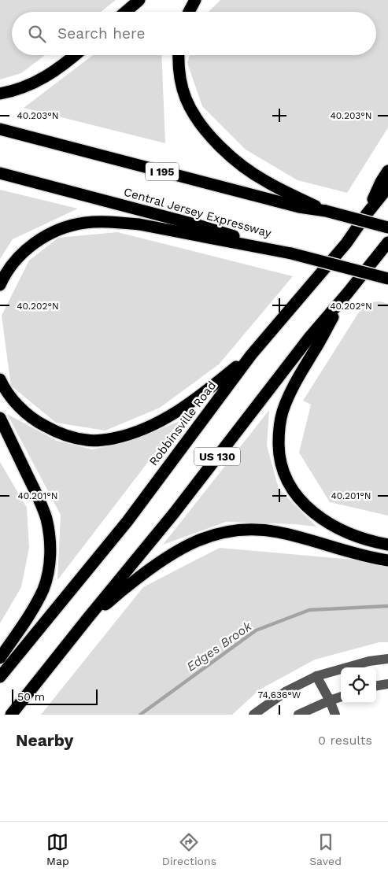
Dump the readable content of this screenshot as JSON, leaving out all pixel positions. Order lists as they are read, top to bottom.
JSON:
{
  "streets": {
    "highway": [
      "I 195",
      "Central Jersey Expressway",
      "Robbinsville Road",
      "US 130"
    ]
  },
  "water": ["Edges Brook"],
  "scale_bar": "50 m",
  "page": {
    "search": "Search here",
    "scale": "50 m",
    "heading": ["Nearby", "0 results"],
    "nav": ["Map", "Directions", "Saved"]
  },
  "coordinates": [
    "40.203°N",
    "40.202°N",
    "40.201°N",
    "74.636°W"
  ]
}
